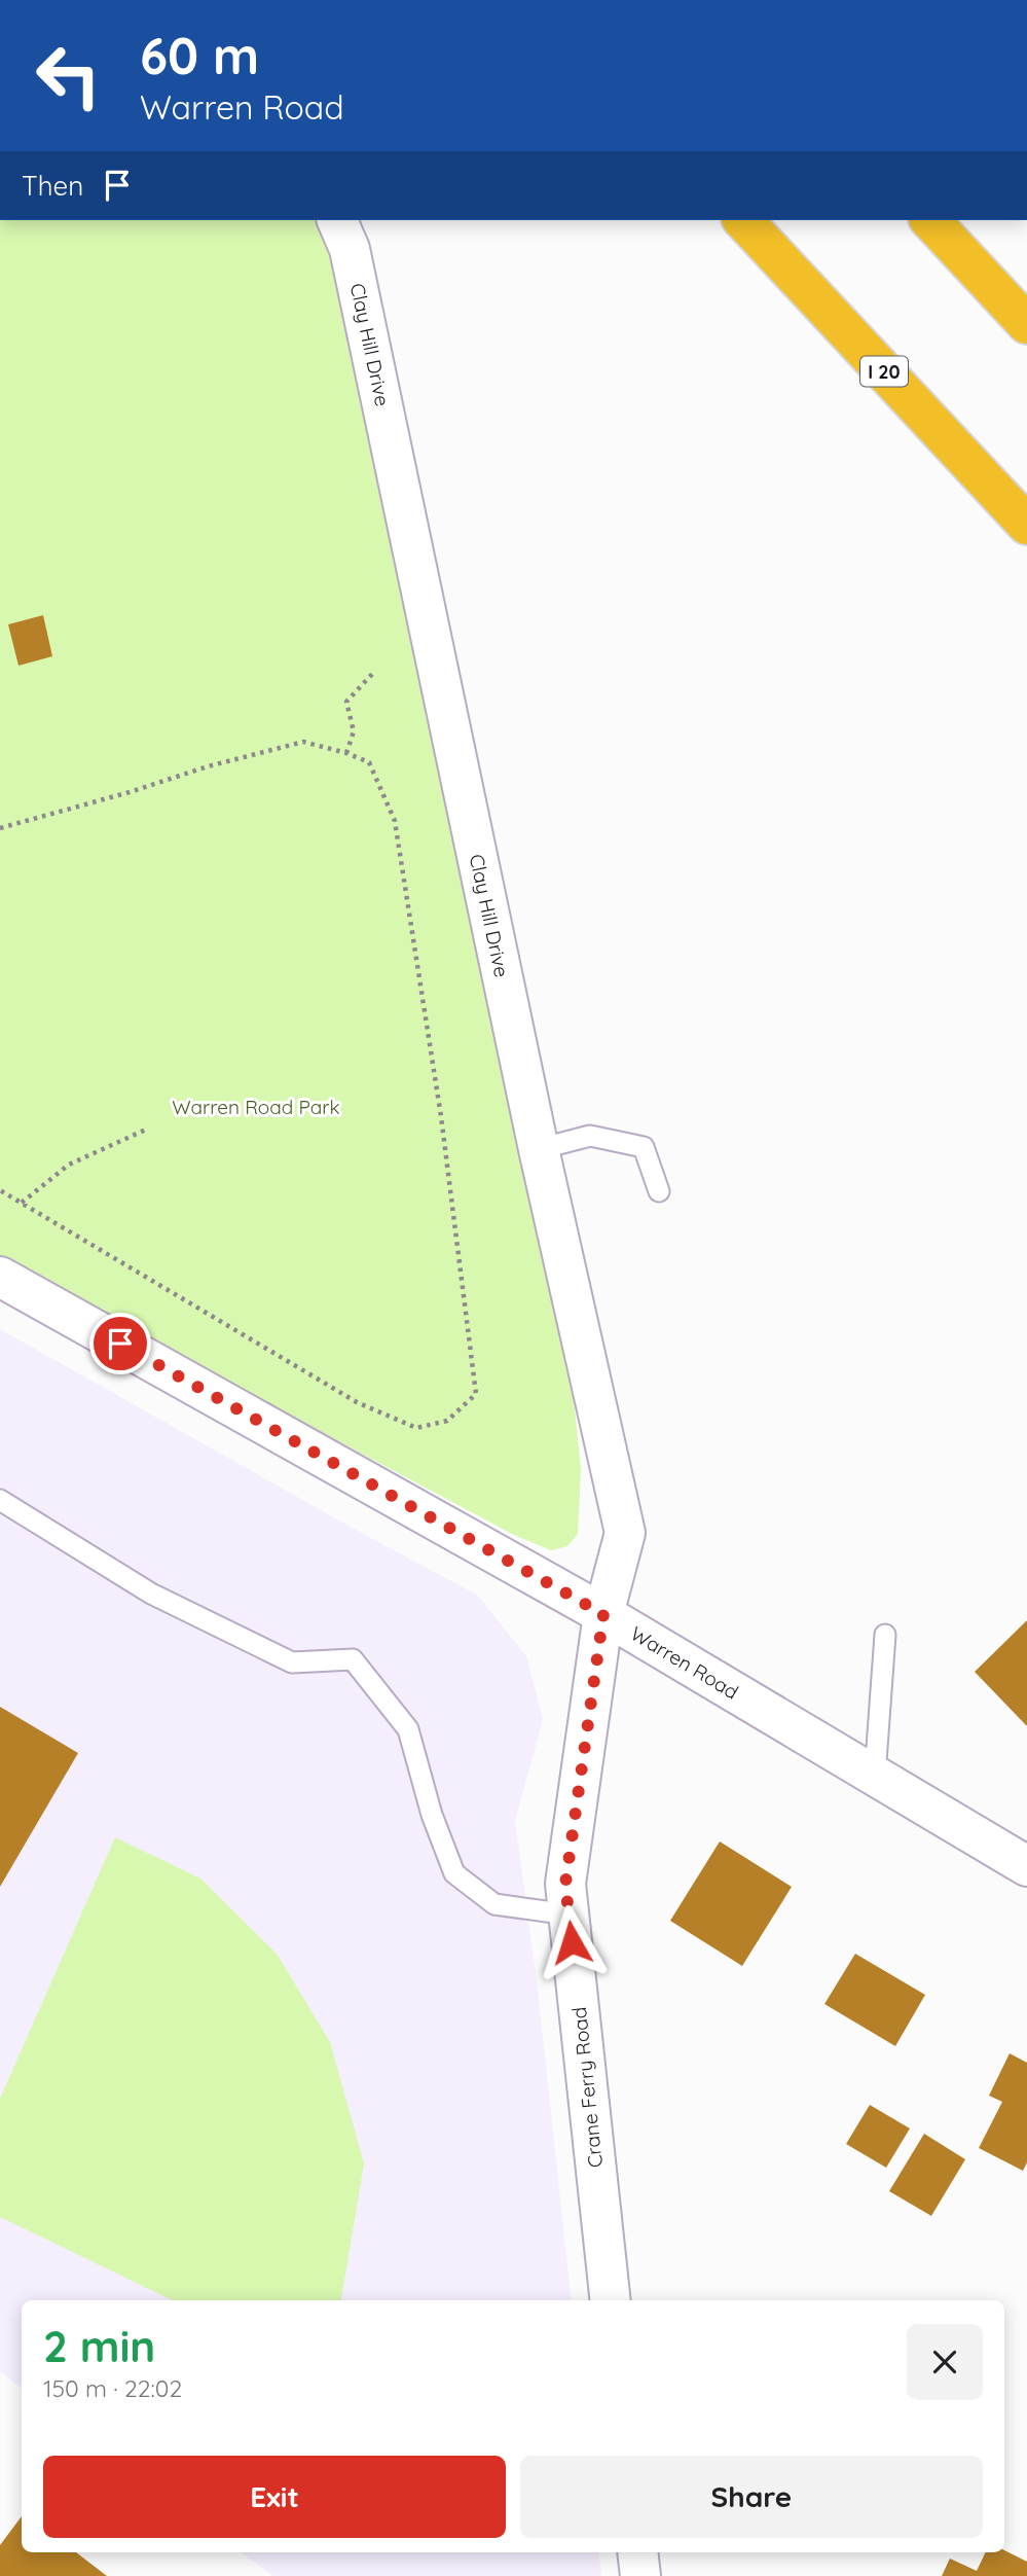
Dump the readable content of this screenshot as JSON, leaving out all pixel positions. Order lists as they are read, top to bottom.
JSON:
{
  "streets": {
    "highway": ["I 20"],
    "street": ["Clay Hill Drive", "Warren Road", "Crane Ferry Road"]
  },
  "crossings": [
    ["Clay Hill Drive", "Warren Road"],
    ["Clay Hill Drive", "Crane Ferry Road"],
    ["Warren Road", "Crane Ferry Road"]
  ],
  "parks": ["Warren Road Park"],
  "page": {
    "turn": ["60 m", "Warren Road"],
    "then": "Then",
    "heading": ["2 min", "150 m · 22:02"],
    "buttons": ["Exit", "Share"]
  }
}
